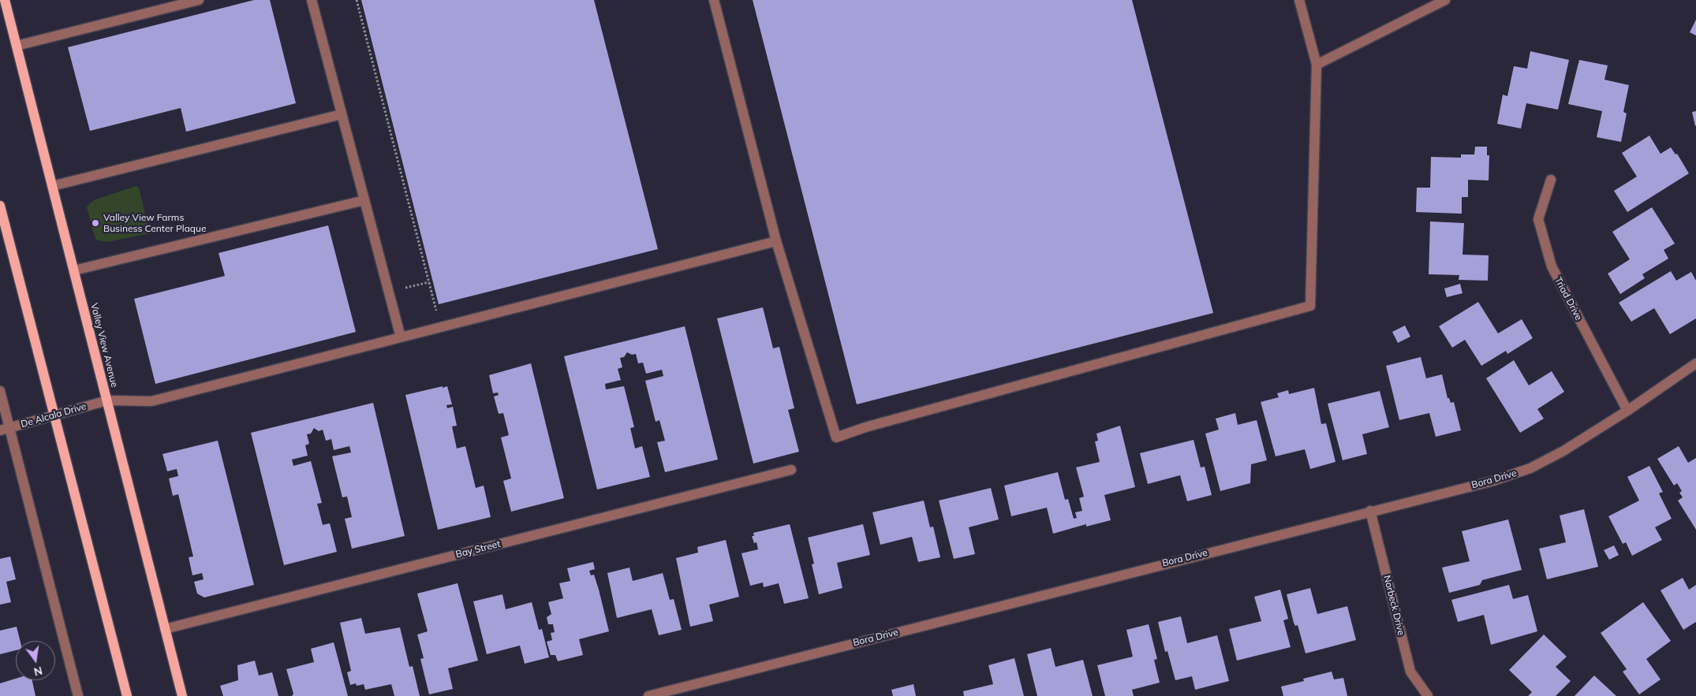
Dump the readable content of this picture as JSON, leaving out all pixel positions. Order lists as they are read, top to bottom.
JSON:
{
  "streets": {
    "main road": ["Valley View Avenue"],
    "street": [
      "Triad Drive",
      "De Alcala Drive",
      "Bora Drive",
      "Bay Street",
      "Norbeck Drive"
    ]
  },
  "crossings": [
    ["Triad Drive", "Bora Drive"],
    ["Valley View Avenue", "De Alcala Drive"],
    ["Valley View Avenue", "Bay Street"],
    ["Bora Drive", "Norbeck Drive"]
  ],
  "places": ["Valley View Farms Business Center Plaque"],
  "north": "bottom"
}
